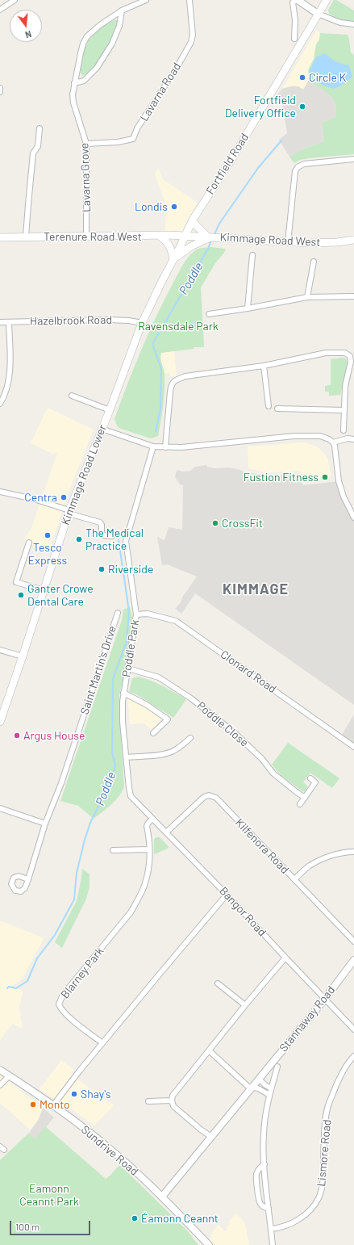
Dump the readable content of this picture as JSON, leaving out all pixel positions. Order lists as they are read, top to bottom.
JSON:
{
  "streets": {
    "main road": [
      "Fortfield Road",
      "Terenure Road West",
      "Kimmage Road West",
      "Kimmage Road Lower"
    ],
    "street": [
      "Lavarna Road",
      "Lavarna Grove",
      "Hazelbrook Road",
      "Poddle Park",
      "Saint Martin's Drive",
      "Clonard Road",
      "Poddle Close",
      "Kilfenora Road",
      "Bangor Road",
      "Blarney Park",
      "Stannaway Road",
      "Sundrive Road",
      "Lismore Road"
    ]
  },
  "crossings": [
    ["Lavarna Road", "Lavarna Grove"],
    ["Fortfield Road", "Terenure Road West"],
    ["Fortfield Road", "Kimmage Road West"],
    ["Fortfield Road", "Kimmage Road Lower"],
    ["Lavarna Grove", "Terenure Road West"],
    ["Terenure Road West", "Kimmage Road West"],
    ["Terenure Road West", "Kimmage Road Lower"],
    ["Kimmage Road West", "Kimmage Road Lower"],
    ["Hazelbrook Road", "Kimmage Road Lower"],
    ["Poddle Park", "Clonard Road"],
    ["Poddle Park", "Poddle Close"],
    ["Poddle Park", "Bangor Road"],
    ["Kilfenora Road", "Bangor Road"],
    ["Bangor Road", "Stannaway Road"],
    ["Stannaway Road", "Sundrive Road"],
    ["Stannaway Road", "Lismore Road"]
  ],
  "districts": ["KIMMAGE"],
  "water": ["Poddle"],
  "parks": ["Ravensdale Park", "Eamonn Ceannt Park"],
  "places": [
    "Circle K",
    "Fortfield Delivery Office",
    "Londis",
    "Fustion Fitness",
    "Centra",
    "CrossFit",
    "Tesco Express",
    "The Medical Practice",
    "Riverside",
    "Ganter Crowe Dental Care",
    "Argus House",
    "Shay's",
    "Monto",
    "Éamonn Ceannt"
  ],
  "scale_bar": "100 m",
  "north": "bottom"
}
